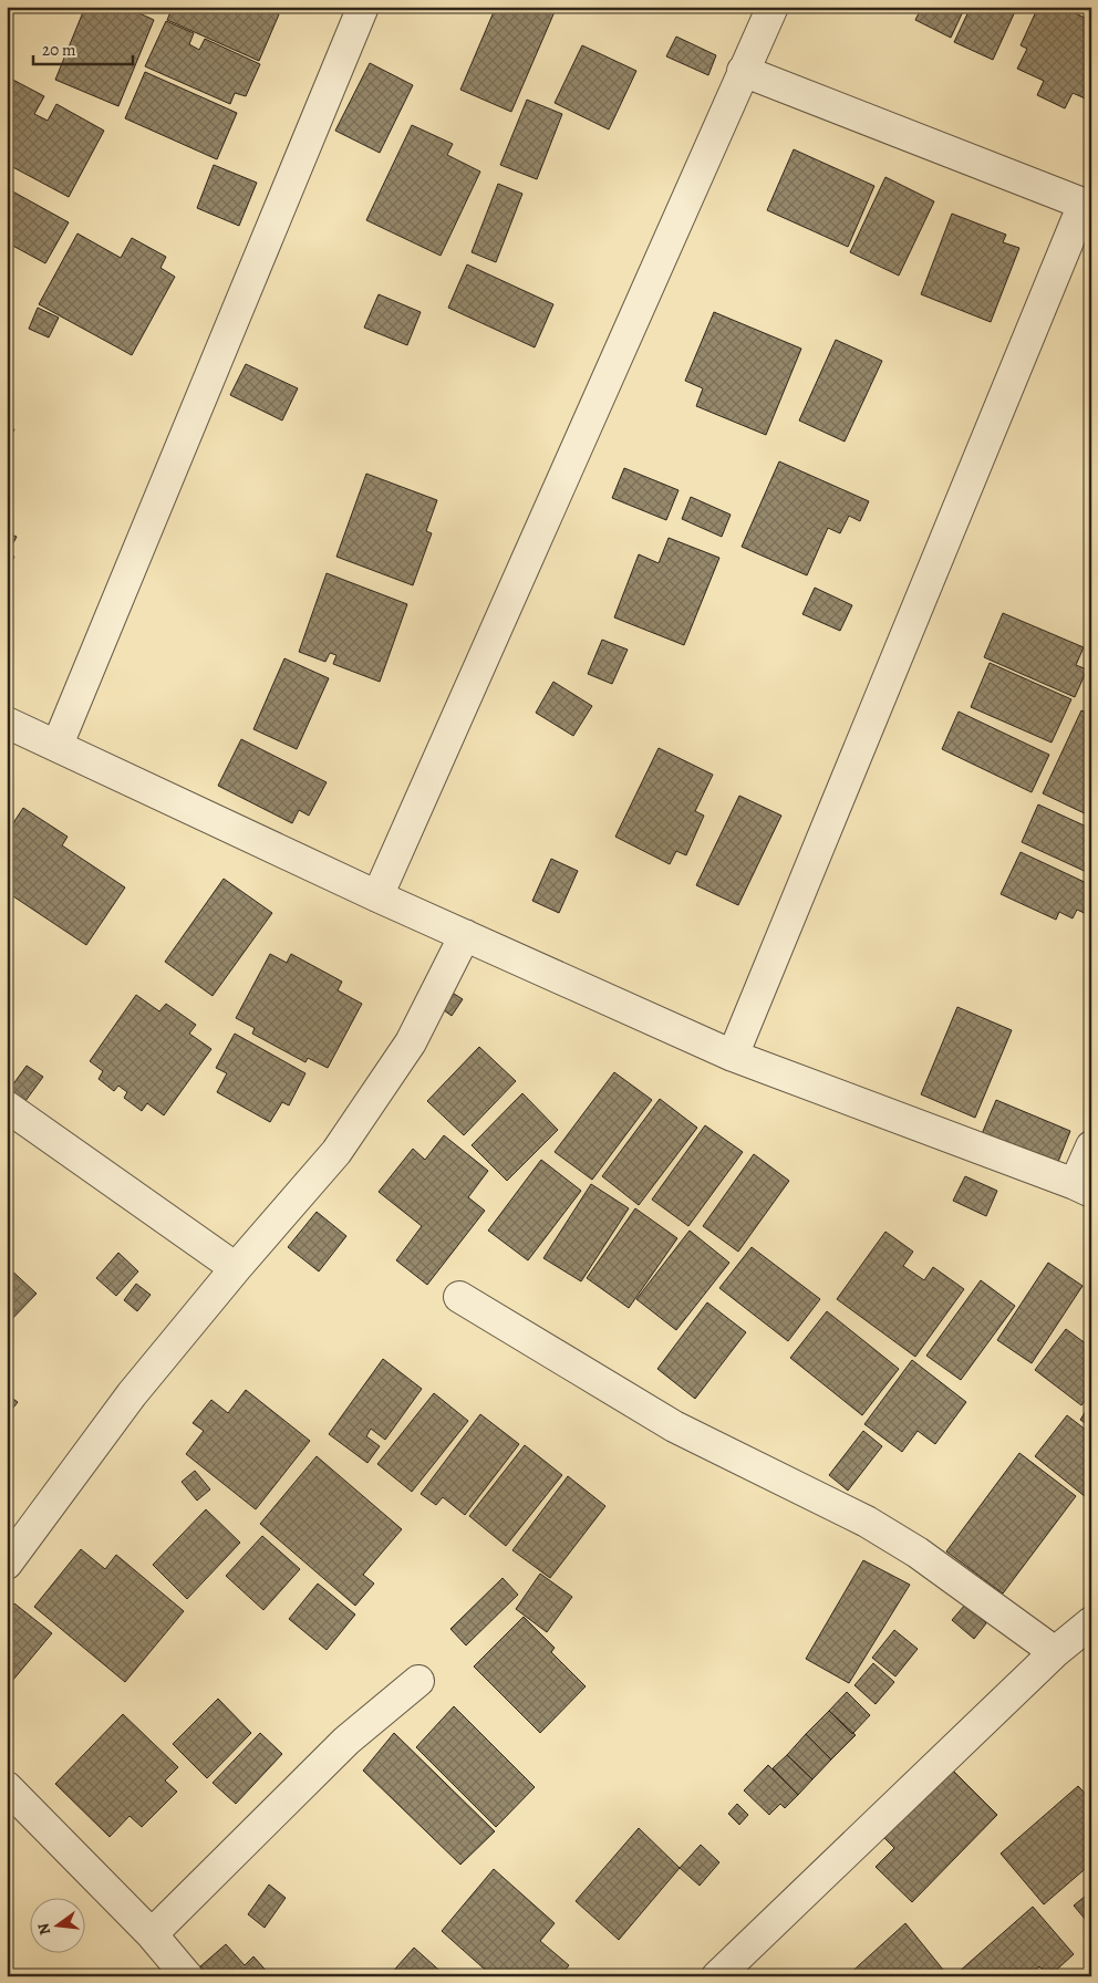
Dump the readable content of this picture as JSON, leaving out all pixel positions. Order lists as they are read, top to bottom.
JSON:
{
  "scale_bar": "20 m",
  "north": "left"
}
